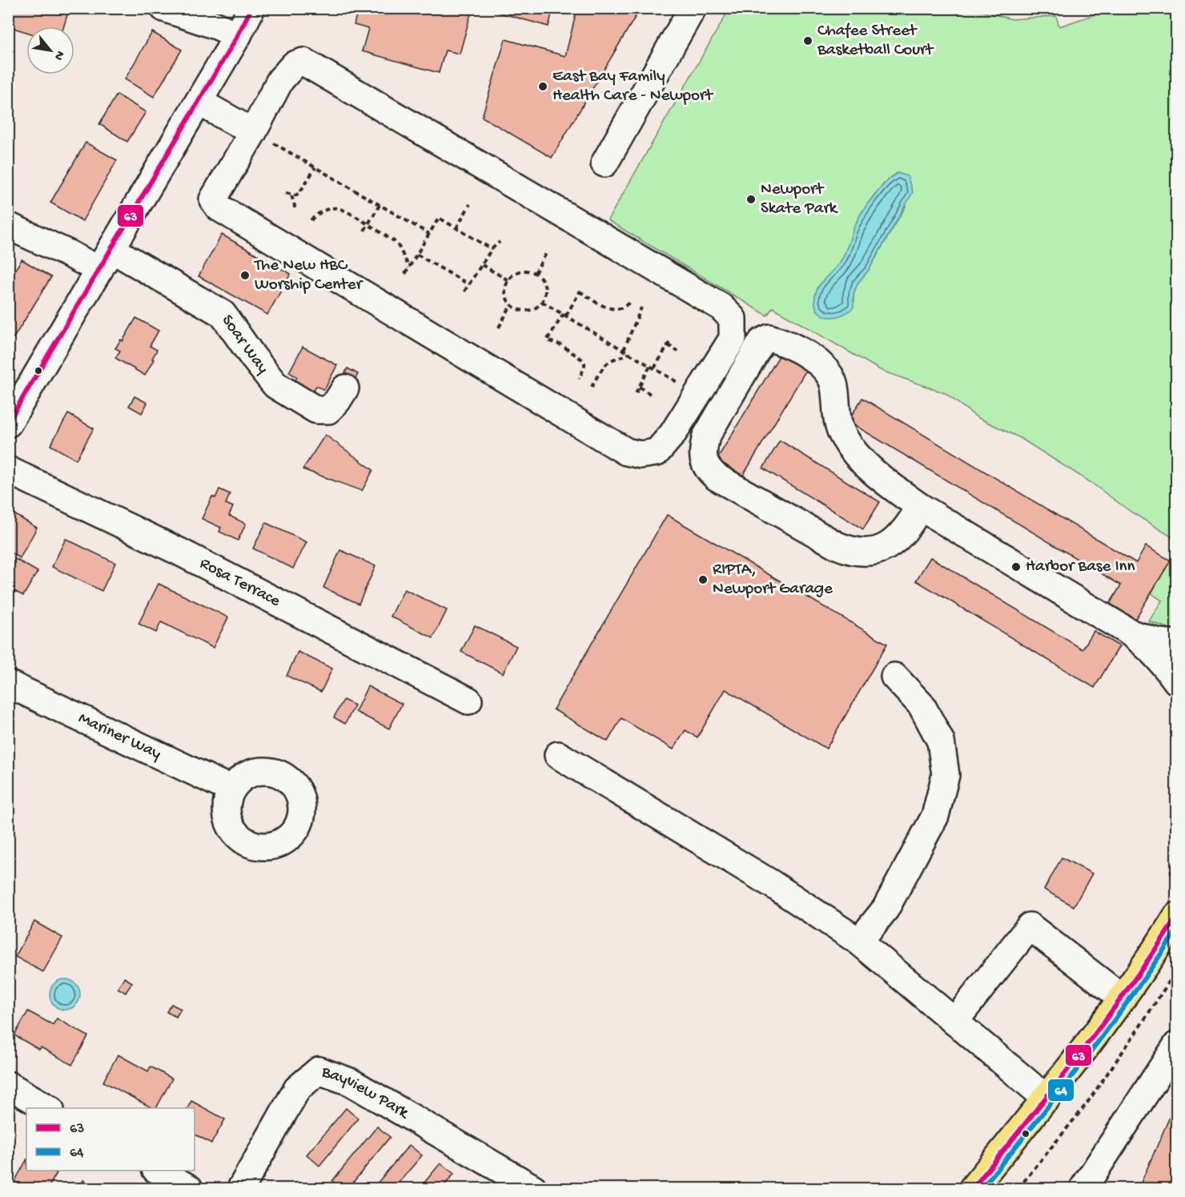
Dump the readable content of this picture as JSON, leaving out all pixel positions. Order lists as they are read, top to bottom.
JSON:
{
  "streets": {
    "street": [
      "Soar Way",
      "Rosa Terrace",
      "Mariner Way",
      "Bayview Park"
    ]
  },
  "places": [
    "Chafee Street Basketball Court",
    "East Bay Family Health Care - Newport",
    "Newport Skate Park",
    "The New HBC Worship Center",
    "Harbor Base Inn",
    "RIPTA, Newport Garage"
  ],
  "lines": ["transit line 63", "transit line 64"],
  "legend": ["63", "64"],
  "north": "bottom right"
}
